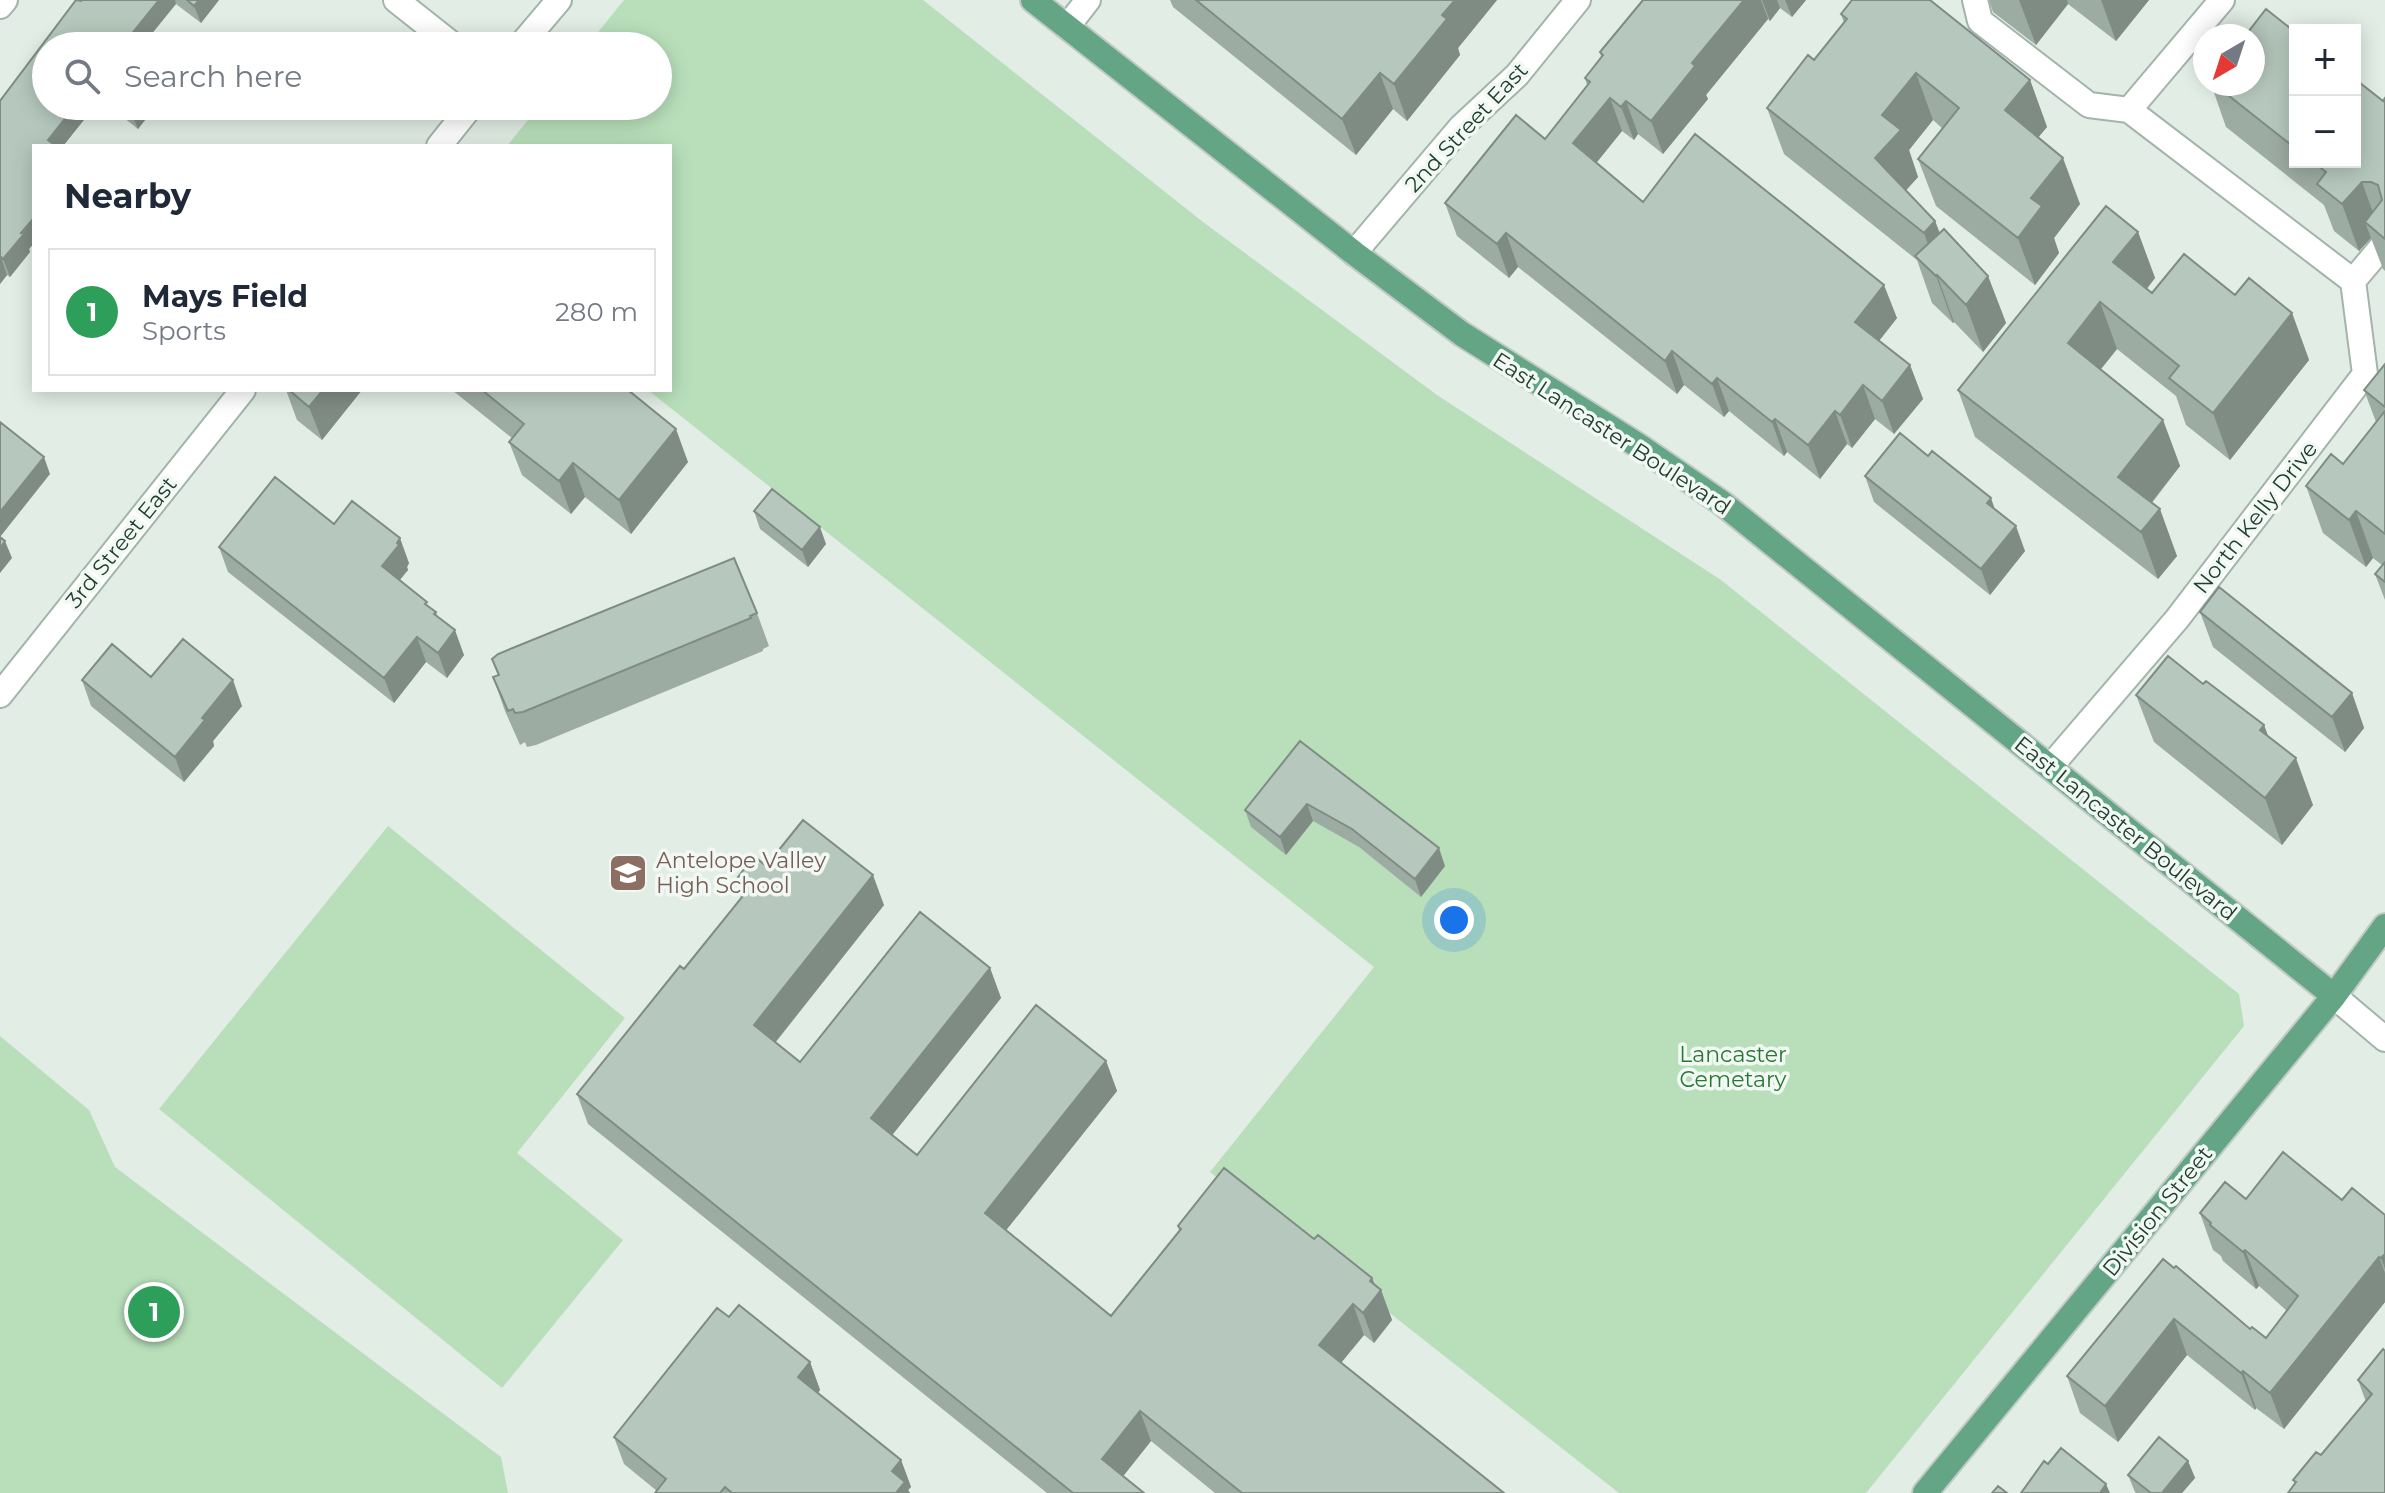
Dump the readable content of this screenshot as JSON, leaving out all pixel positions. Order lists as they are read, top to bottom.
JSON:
{
  "streets": {
    "main road": ["East Lancaster Boulevard", "Division Street"],
    "street": ["2nd Street East", "North Kelly Drive", "3rd Street East"]
  },
  "crossings": [
    ["2nd Street East", "East Lancaster Boulevard"],
    ["East Lancaster Boulevard", "North Kelly Drive"],
    ["East Lancaster Boulevard", "Division Street"]
  ],
  "parks": ["Lancaster Cemetary"],
  "places": {
    "school or university": ["Antelope Valley High School"]
  },
  "north": "bottom left",
  "page": {
    "map_buttons": ["+", "−"],
    "search": "Search here",
    "heading": "Nearby",
    "list": [
      {
        "mark": "1",
        "name": "Mays Field",
        "note": "Sports",
        "value": "280 m"
      }
    ],
    "pins": "1"
  }
}
